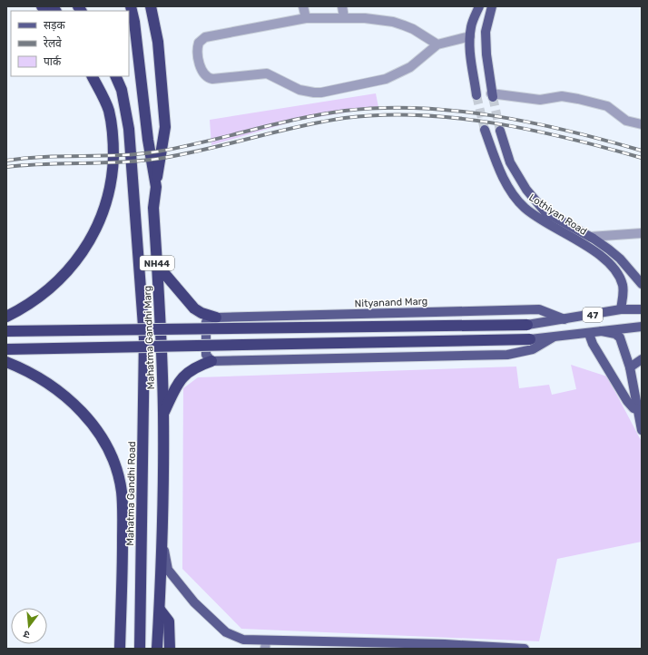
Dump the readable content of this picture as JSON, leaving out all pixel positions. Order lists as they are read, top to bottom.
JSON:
{
  "streets": {
    "highway": ["NH44", "Mahatma Gandhi Marg", "Mahatma Gandhi Road"],
    "main road": ["Lothiyan Road", "Nityanand Marg", "47"]
  },
  "crossings": [
    ["Lothiyan Road", "47"],
    ["Nityanand Marg", "47"],
    ["Mahatma Gandhi Marg", "Mahatma Gandhi Road"]
  ],
  "legend": ["सड़क", "रेलवे", "पार्क"],
  "north": "bottom"
}
